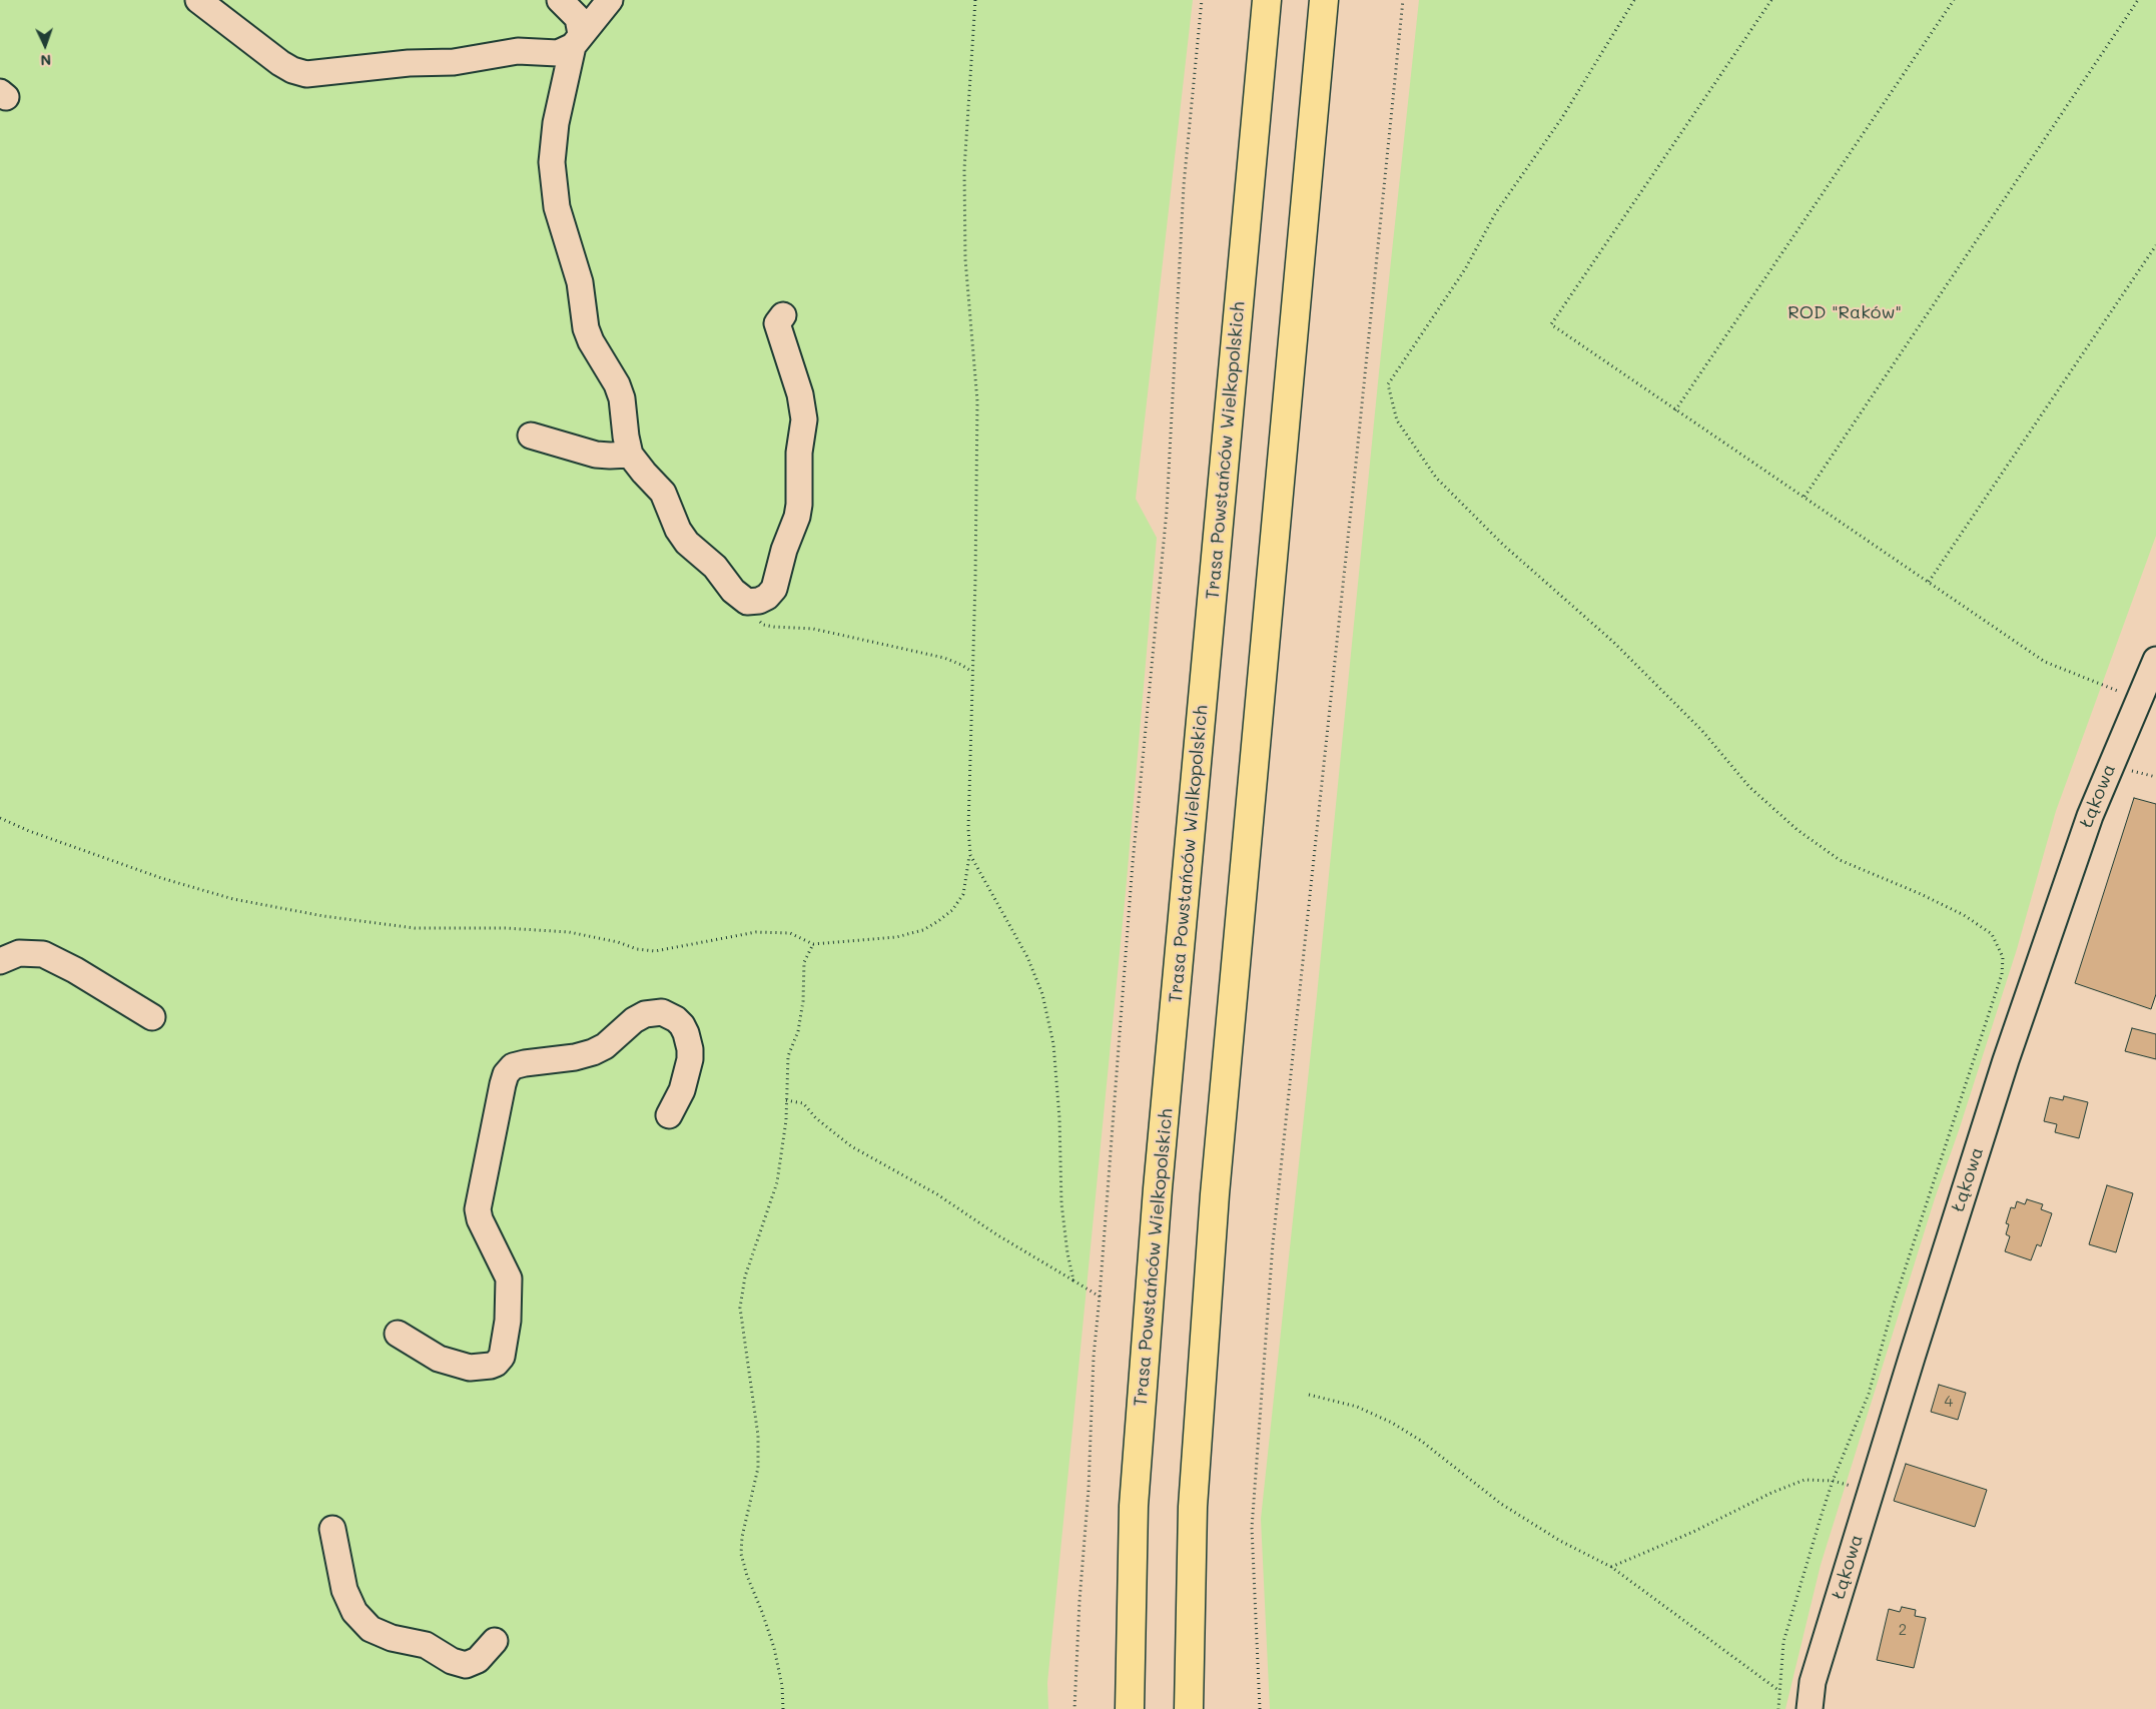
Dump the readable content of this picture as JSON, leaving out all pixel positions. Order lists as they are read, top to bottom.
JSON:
{
  "streets": {
    "highway": ["Trasa Powstańców Wielkopolskich"],
    "street": ["Łąkowa"]
  },
  "parks": ["ROD \"Raków\""],
  "house_numbers": ["4", "2"],
  "north": "bottom"
}
